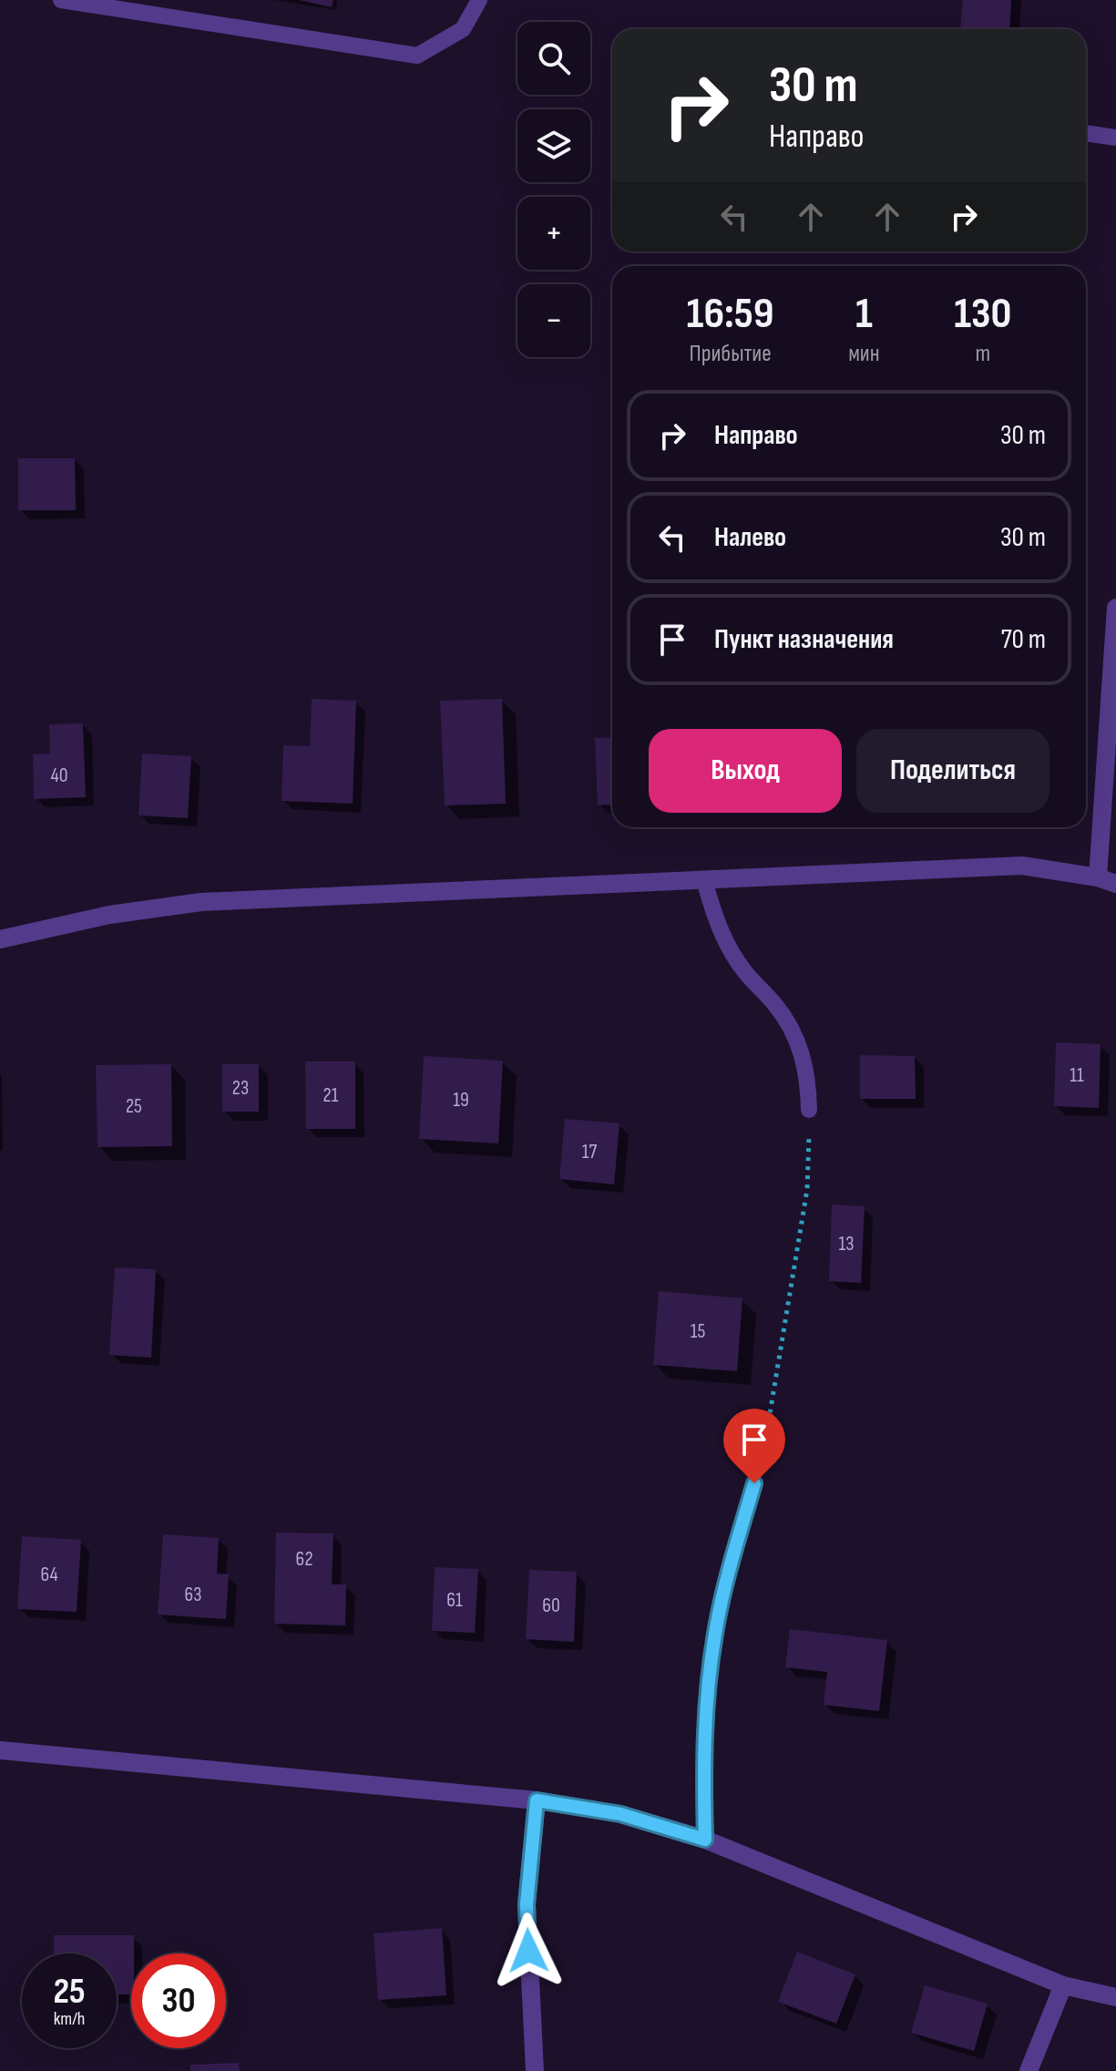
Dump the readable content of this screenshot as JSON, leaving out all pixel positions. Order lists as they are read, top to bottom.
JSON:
{
  "house_numbers": [
    "40",
    "11",
    "23",
    "21",
    "19",
    "25",
    "17",
    "13",
    "15",
    "62",
    "64",
    "63",
    "61",
    "60"
  ],
  "page": {
    "map_buttons": ["+", "−"],
    "turn": ["30 m", "Направо"],
    "eta": [
      "16:59",
      "Прибытие",
      "1",
      "мин",
      "130",
      "m"
    ],
    "list": [
      {
        "name": "Направо",
        "value": "30 m"
      },
      {
        "name": "Налево",
        "value": "30 m"
      },
      {
        "name": "Пункт назначения",
        "value": "70 m"
      }
    ],
    "buttons": ["Выход", "Поделиться"],
    "speed": "25 km/h",
    "limit": "30"
  }
}
